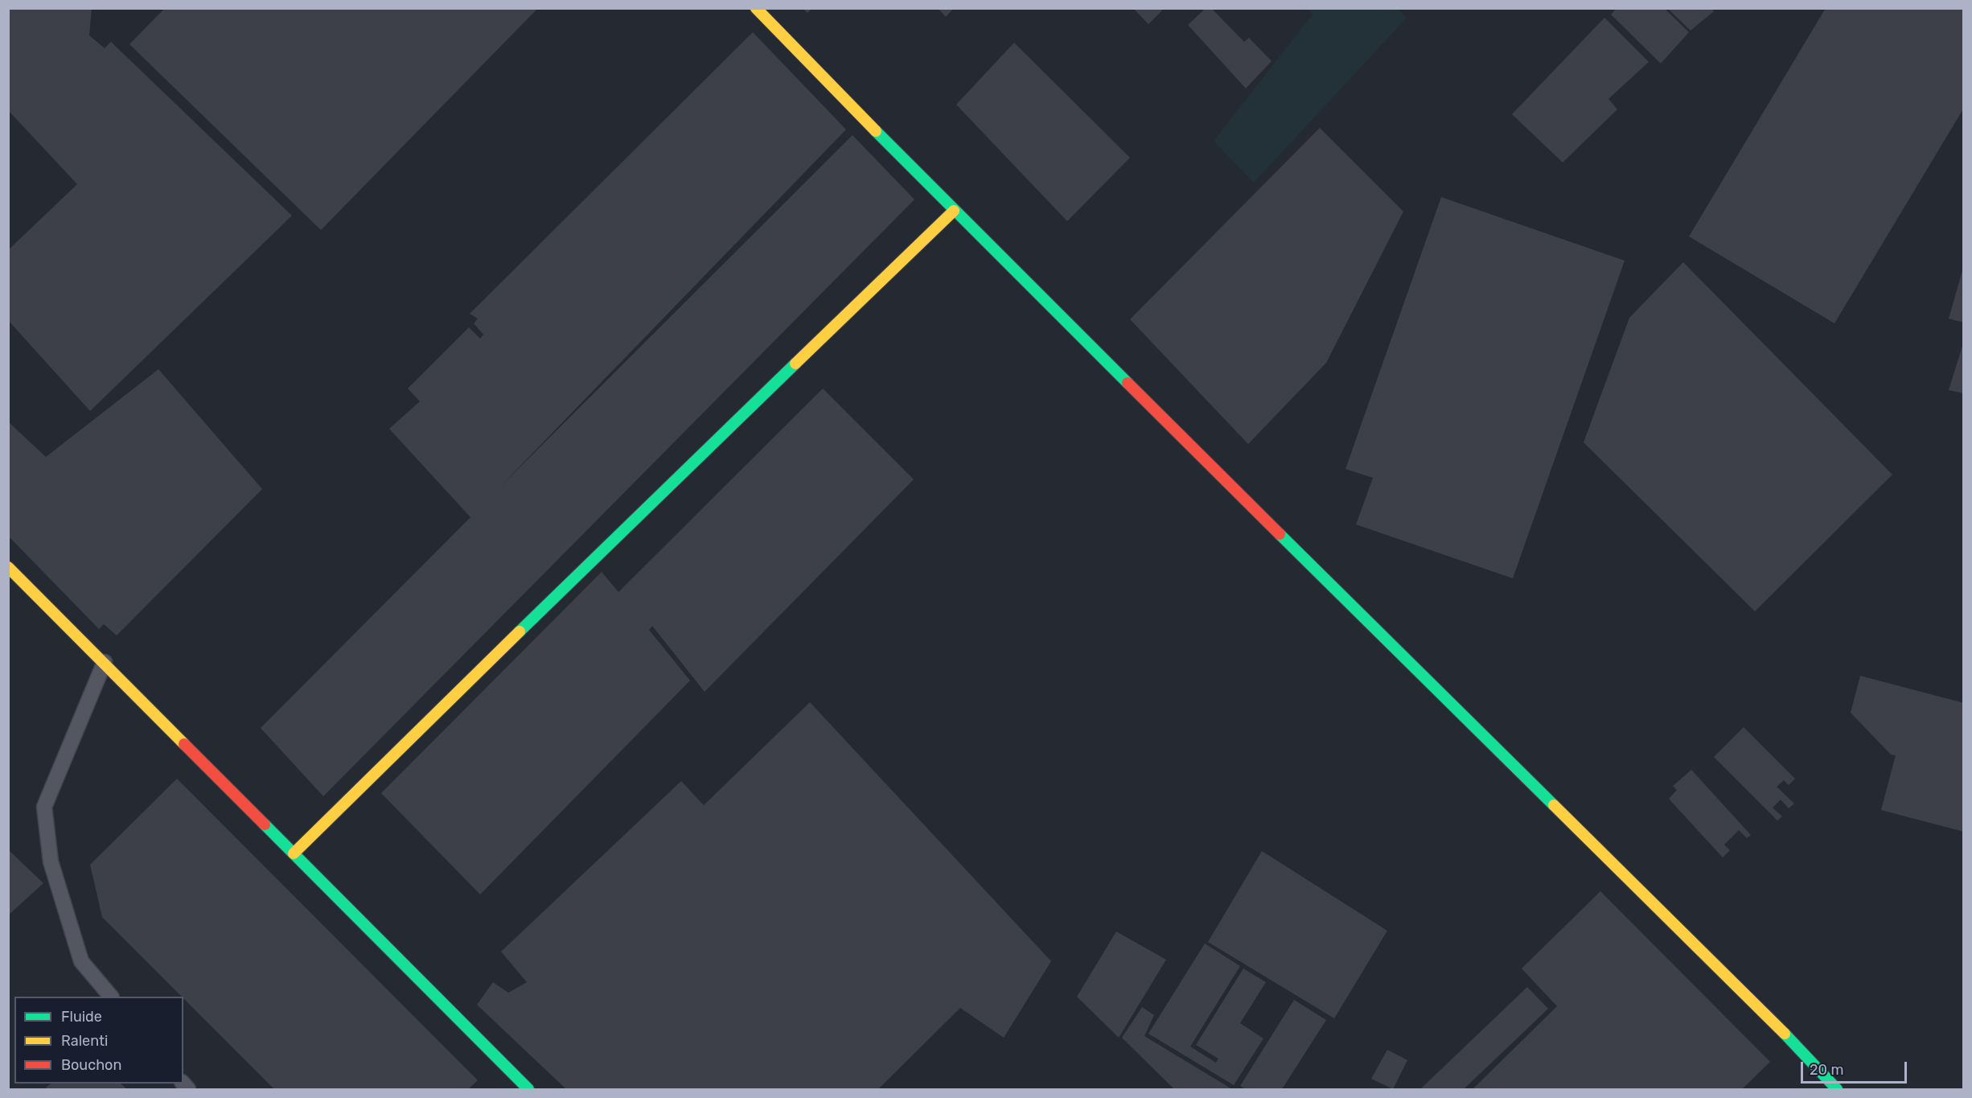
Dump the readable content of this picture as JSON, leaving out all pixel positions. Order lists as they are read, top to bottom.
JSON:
{
  "legend": ["Fluide", "Ralenti", "Bouchon"],
  "scale_bar": "20 m"
}
